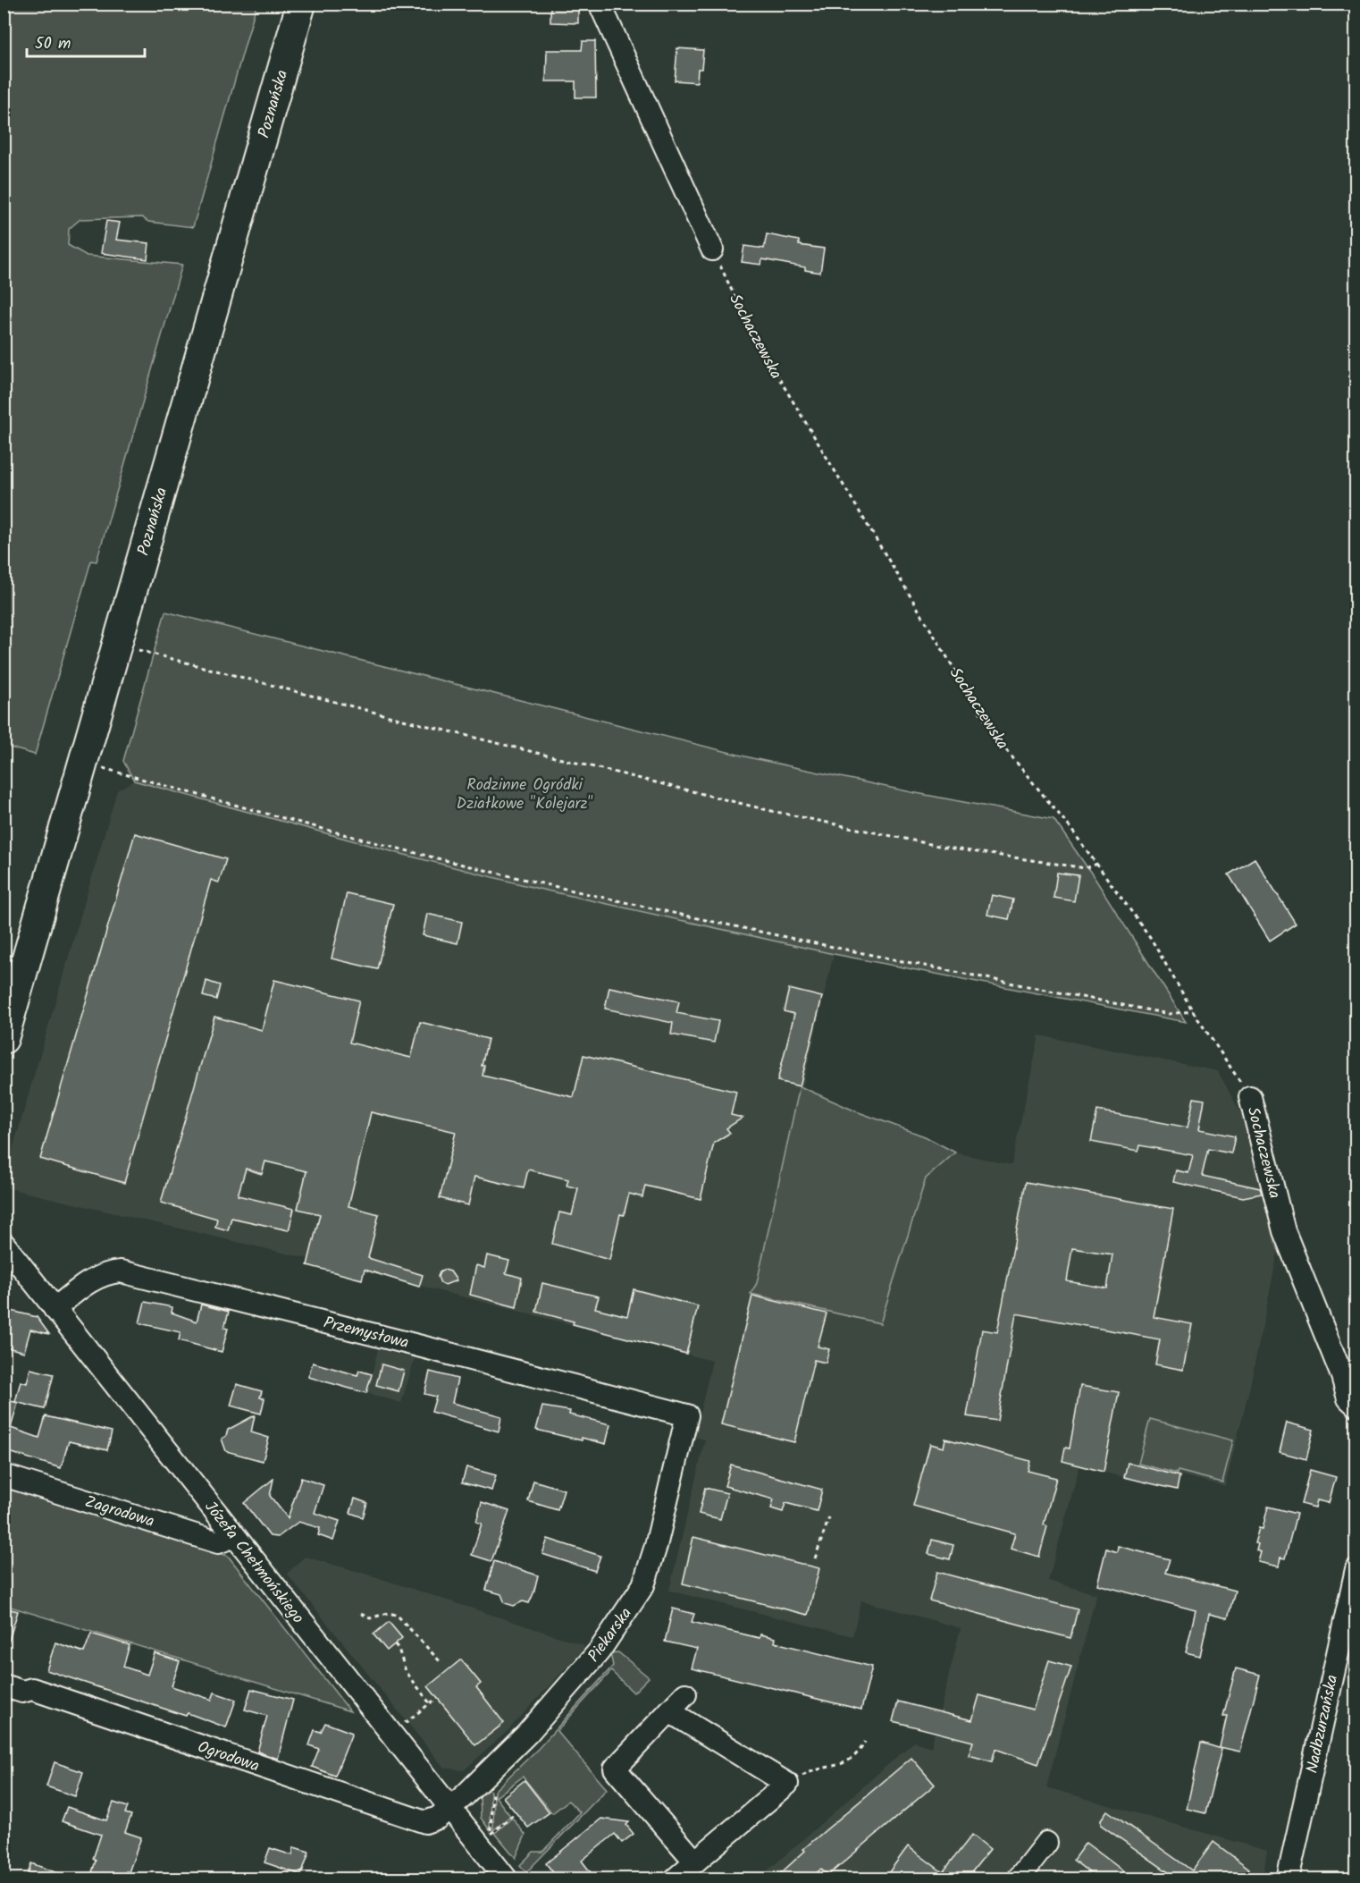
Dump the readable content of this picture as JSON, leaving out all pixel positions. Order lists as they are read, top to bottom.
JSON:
{
  "streets": {
    "main road": ["Poznańska"],
    "street": [
      "Sochaczewska",
      "Przemysłowa",
      "Zagrodowa",
      "Józefa Chełmońskiego",
      "Piekarska",
      "Nadbzurzańska",
      "Ogrodowa"
    ]
  },
  "crossings": [
    ["Przemysłowa", "Józefa Chełmońskiego"],
    ["Przemysłowa", "Piekarska"],
    ["Zagrodowa", "Józefa Chełmońskiego"],
    ["Józefa Chełmońskiego", "Piekarska"],
    ["Józefa Chełmońskiego", "Ogrodowa"],
    ["Piekarska", "Ogrodowa"]
  ],
  "parks": ["Rodzinne Ogródki Działkowe \"Kolejarz\""],
  "scale_bar": "50 m"
}
